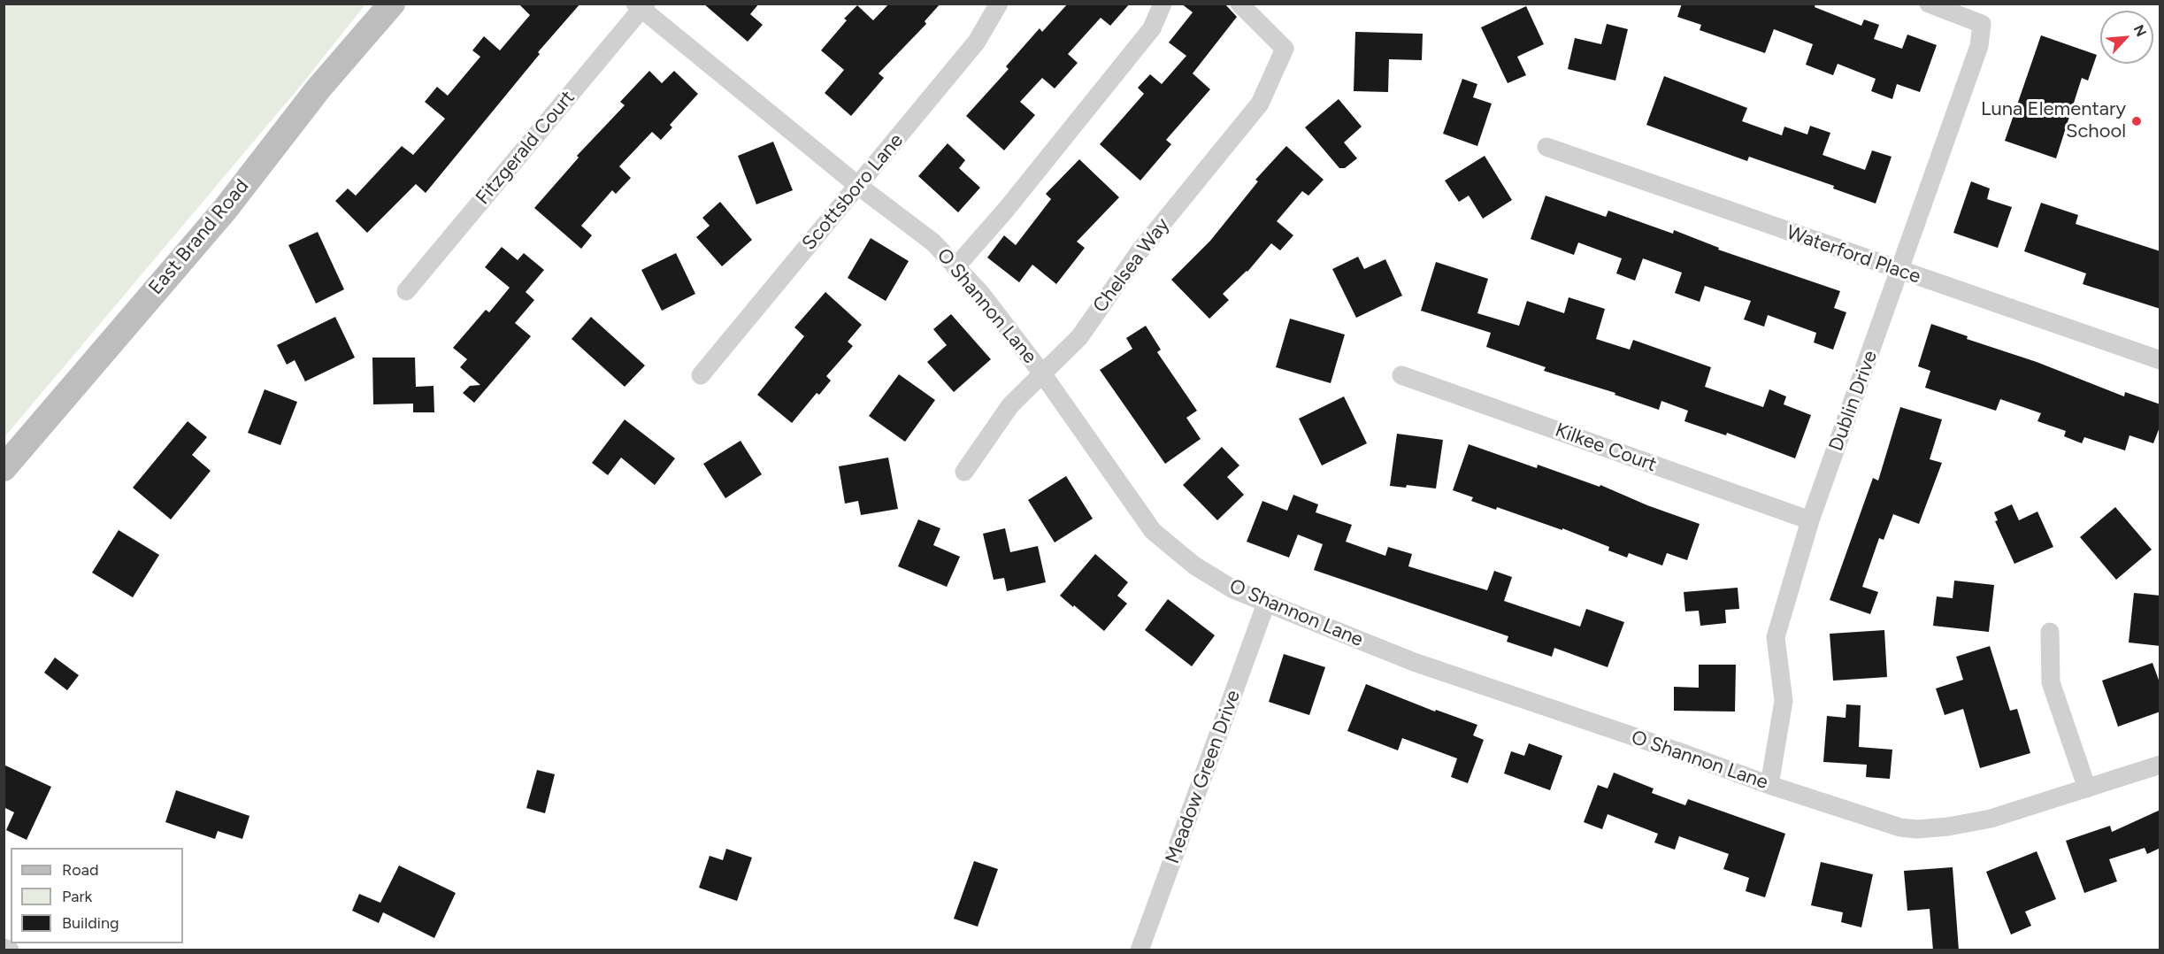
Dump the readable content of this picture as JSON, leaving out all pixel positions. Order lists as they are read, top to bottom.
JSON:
{
  "streets": {
    "main road": ["East Brand Road"],
    "street": [
      "Fitzgerald Court",
      "Scottsboro Lane",
      "Waterford Place",
      "Chelsea Way",
      "O Shannon Lane",
      "Dublin Drive",
      "Kilkee Court",
      "Meadow Green Drive"
    ]
  },
  "crossings": [
    ["Fitzgerald Court", "O Shannon Lane"],
    ["Scottsboro Lane", "O Shannon Lane"],
    ["Waterford Place", "Dublin Drive"],
    ["Chelsea Way", "O Shannon Lane"],
    ["O Shannon Lane", "Dublin Drive"],
    ["O Shannon Lane", "Meadow Green Drive"],
    ["Dublin Drive", "Kilkee Court"]
  ],
  "places": ["Luna Elementary School"],
  "legend": ["Road", "Park", "Building"],
  "north": "top right"
}
